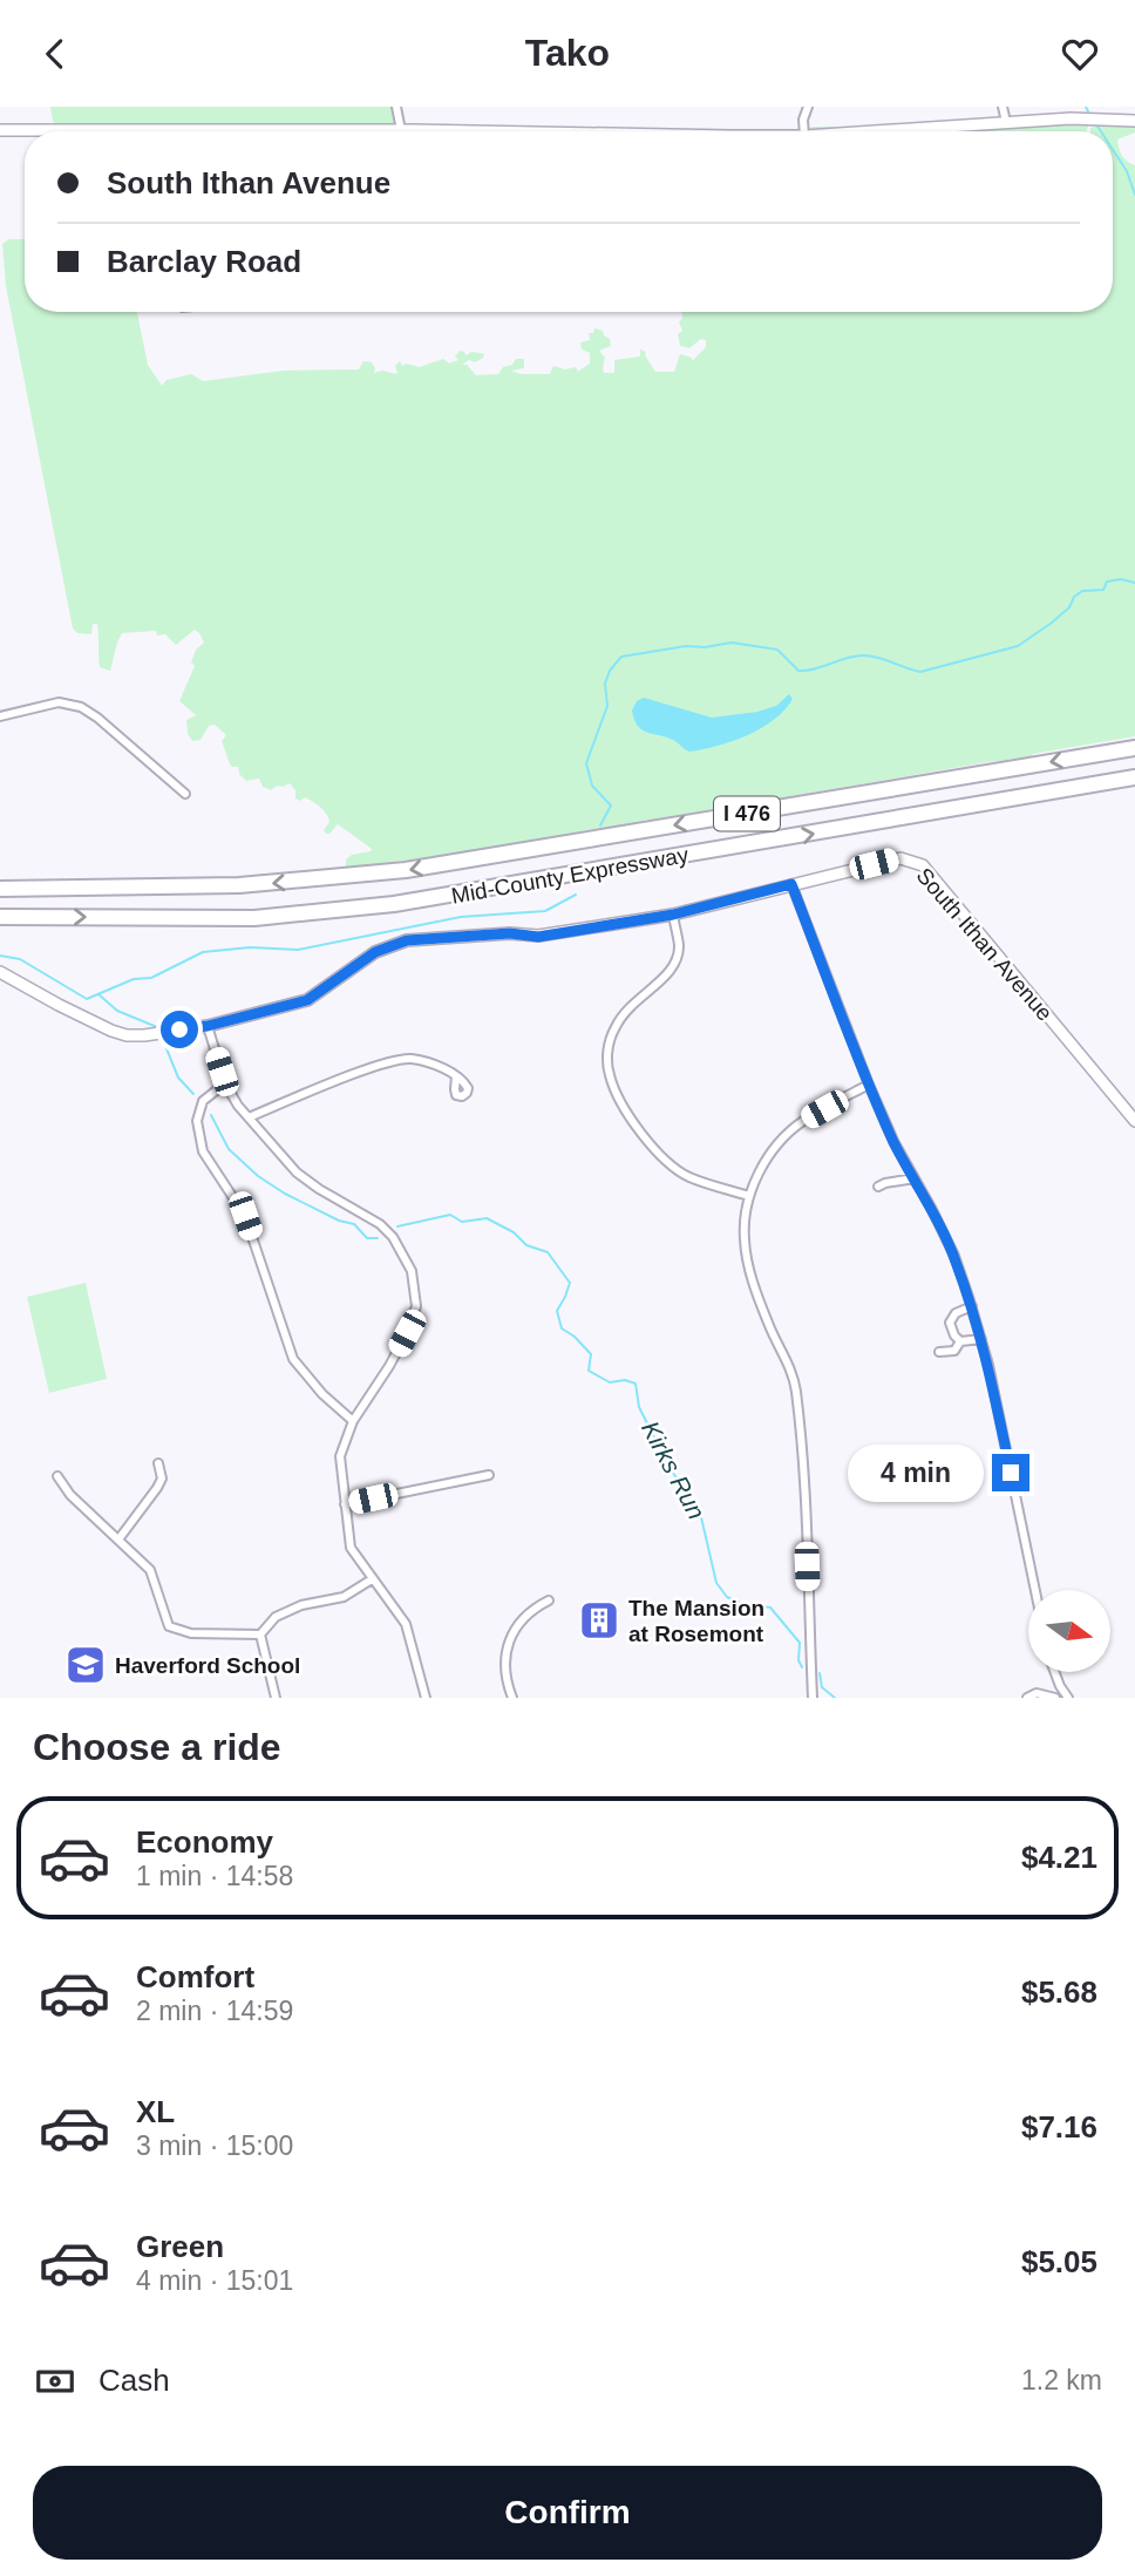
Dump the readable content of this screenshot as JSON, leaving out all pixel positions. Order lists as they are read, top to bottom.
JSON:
{
  "streets": {
    "highway": ["I 476", "Mid-County Expressway"],
    "street": ["South Ithan Avenue"]
  },
  "water": ["Kirks Run"],
  "places": {
    "building": ["The Mansion at Rosemont"],
    "school or university": ["Haverford School"]
  },
  "north": "right",
  "page": {
    "header": "Tako",
    "banner": ["South Ithan Avenue", "Barclay Road"],
    "bubble": "4 min",
    "heading": "Choose a ride",
    "list": [
      {
        "name": "Economy",
        "note": "1 min · 14:58",
        "value": "$4.21"
      },
      {
        "name": "Comfort",
        "note": "2 min · 14:59",
        "value": "$5.68"
      },
      {
        "name": "XL",
        "note": "3 min · 15:00",
        "value": "$7.16"
      },
      {
        "name": "Green",
        "note": "4 min · 15:01",
        "value": "$5.05"
      }
    ],
    "pay": ["Cash", "1.2 km"],
    "buttons": "Confirm"
  }
}
